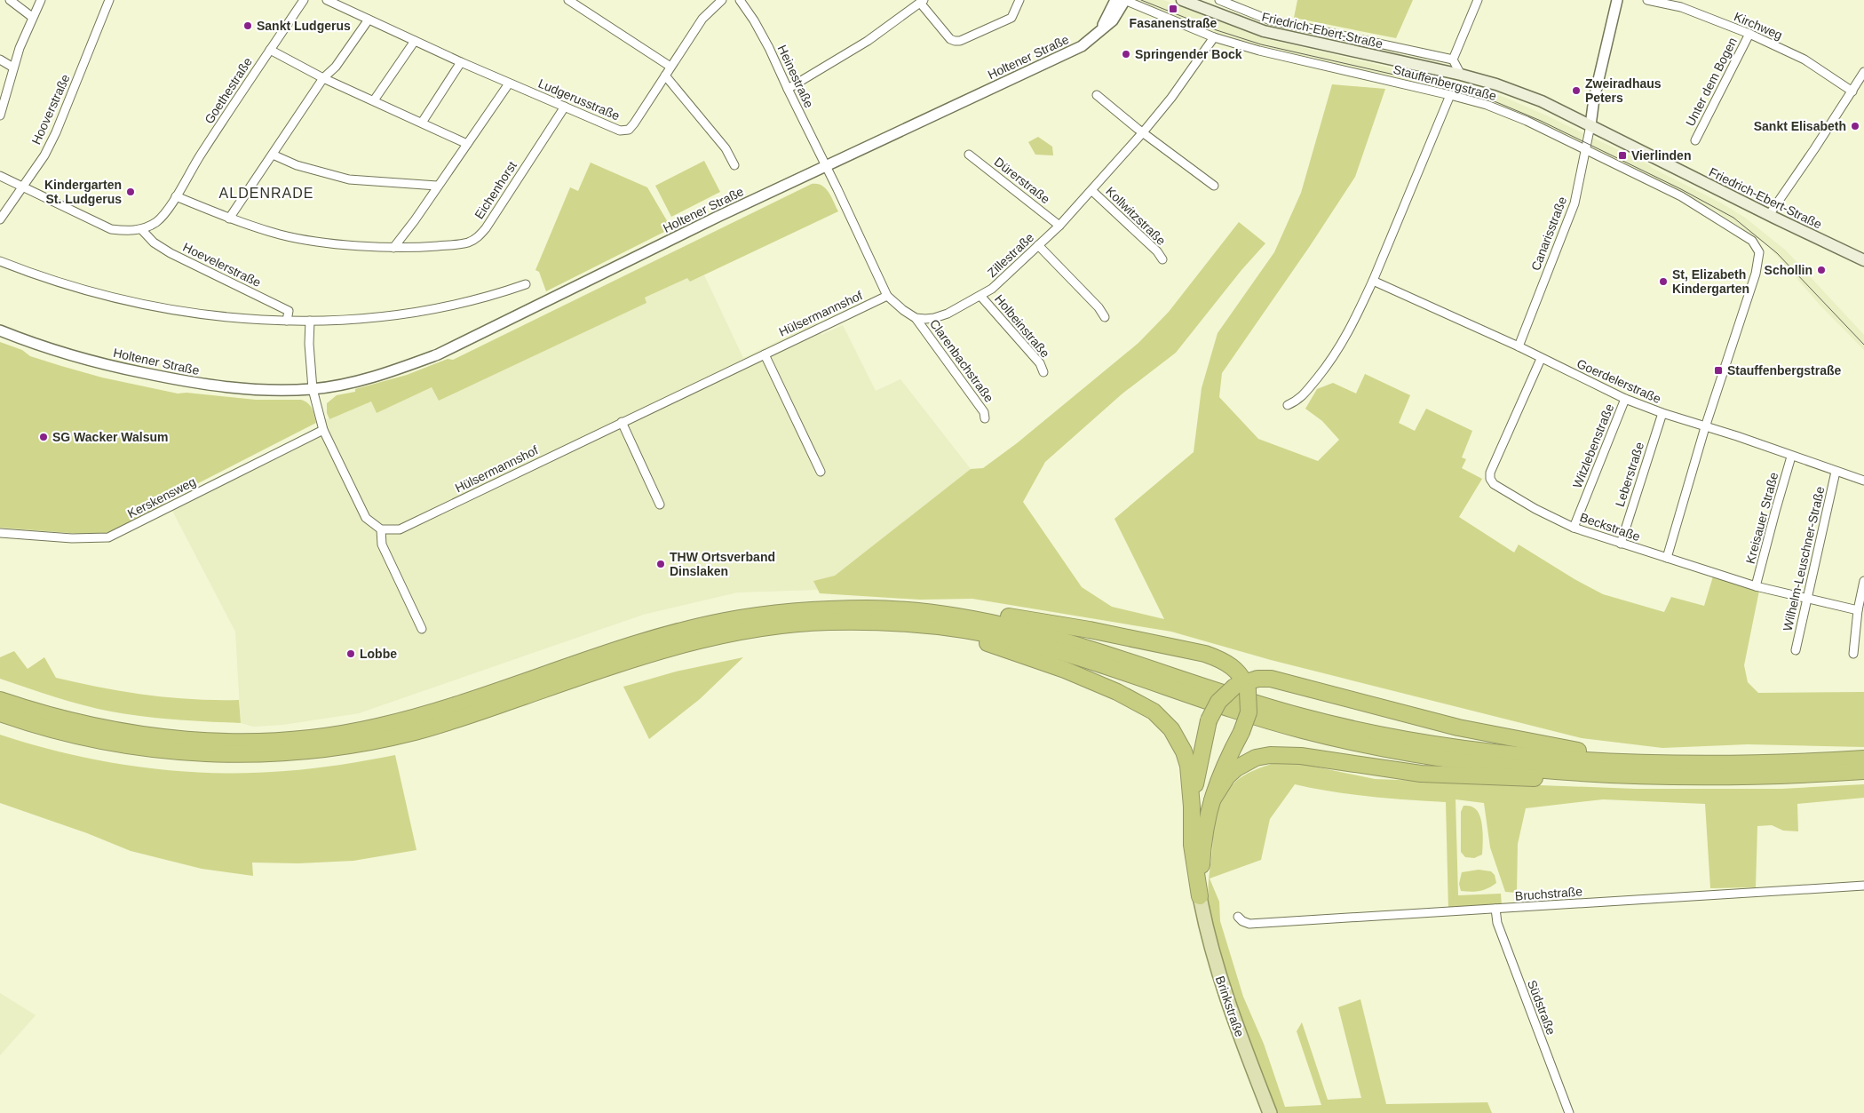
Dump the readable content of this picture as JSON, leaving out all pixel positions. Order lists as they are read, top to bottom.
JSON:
{
  "streets": {
    "main road": ["Friedrich-Ebert-Straße", "Brinkstraße"],
    "street": [
      "Kirchweg",
      "Holtener Straße",
      "Heinestraße",
      "Unter dem Bogen",
      "Stauffenbergstraße",
      "Goethestraße",
      "Ludgerusstraße",
      "Hooverstraße",
      "Dürerstraße",
      "Eichenhorst",
      "Kollwitzstraße",
      "Canarisstraße",
      "Zillestraße",
      "Hoevelerstraße",
      "Hülsermannshof",
      "Holbeinstraße",
      "Clarenbachstraße",
      "Goerdelerstraße",
      "Witzlebenstraße",
      "Leberstraße",
      "Kerskensweg",
      "Kreisauer Straße",
      "Beckstraße",
      "Wilhelm-Leuschner-Straße",
      "Bruchstraße",
      "Südstraße"
    ]
  },
  "crossings": [
    ["Kirchweg", "Unter dem Bogen"],
    ["Friedrich-Ebert-Straße", "Canarisstraße"],
    ["Holtener Straße", "Heinestraße"],
    ["Holtener Straße", "Stauffenbergstraße"],
    ["Stauffenbergstraße", "Canarisstraße"],
    ["Stauffenbergstraße", "Zillestraße"],
    ["Stauffenbergstraße", "Goerdelerstraße"],
    ["Stauffenbergstraße", "Beckstraße"],
    ["Goethestraße", "Eichenhorst"],
    ["Ludgerusstraße", "Eichenhorst"],
    ["Dürerstraße", "Zillestraße"],
    ["Kollwitzstraße", "Zillestraße"],
    ["Canarisstraße", "Goerdelerstraße"],
    ["Zillestraße", "Holbeinstraße"],
    ["Zillestraße", "Clarenbachstraße"],
    ["Goerdelerstraße", "Witzlebenstraße"],
    ["Goerdelerstraße", "Leberstraße"],
    ["Goerdelerstraße", "Kreisauer Straße"],
    ["Goerdelerstraße", "Beckstraße"],
    ["Goerdelerstraße", "Wilhelm-Leuschner-Straße"],
    ["Witzlebenstraße", "Beckstraße"],
    ["Leberstraße", "Beckstraße"],
    ["Kreisauer Straße", "Beckstraße"],
    ["Beckstraße", "Wilhelm-Leuschner-Straße"],
    ["Bruchstraße", "Südstraße"]
  ],
  "districts": ["ALDENRADE"],
  "places": {
    "transit": ["Fasanenstraße", "Vierlinden", "Stauffenbergstraße"],
    "other": [
      "Sankt Ludgerus",
      "Springender Bock",
      "Zweiradhaus Peters",
      "Sankt Elisabeth",
      "Kindergarten St. Ludgerus",
      "Schollin",
      "St, Elizabeth Kindergarten",
      "SG Wacker Walsum",
      "THW Ortsverband Dinslaken",
      "Lobbe"
    ]
  }
}
